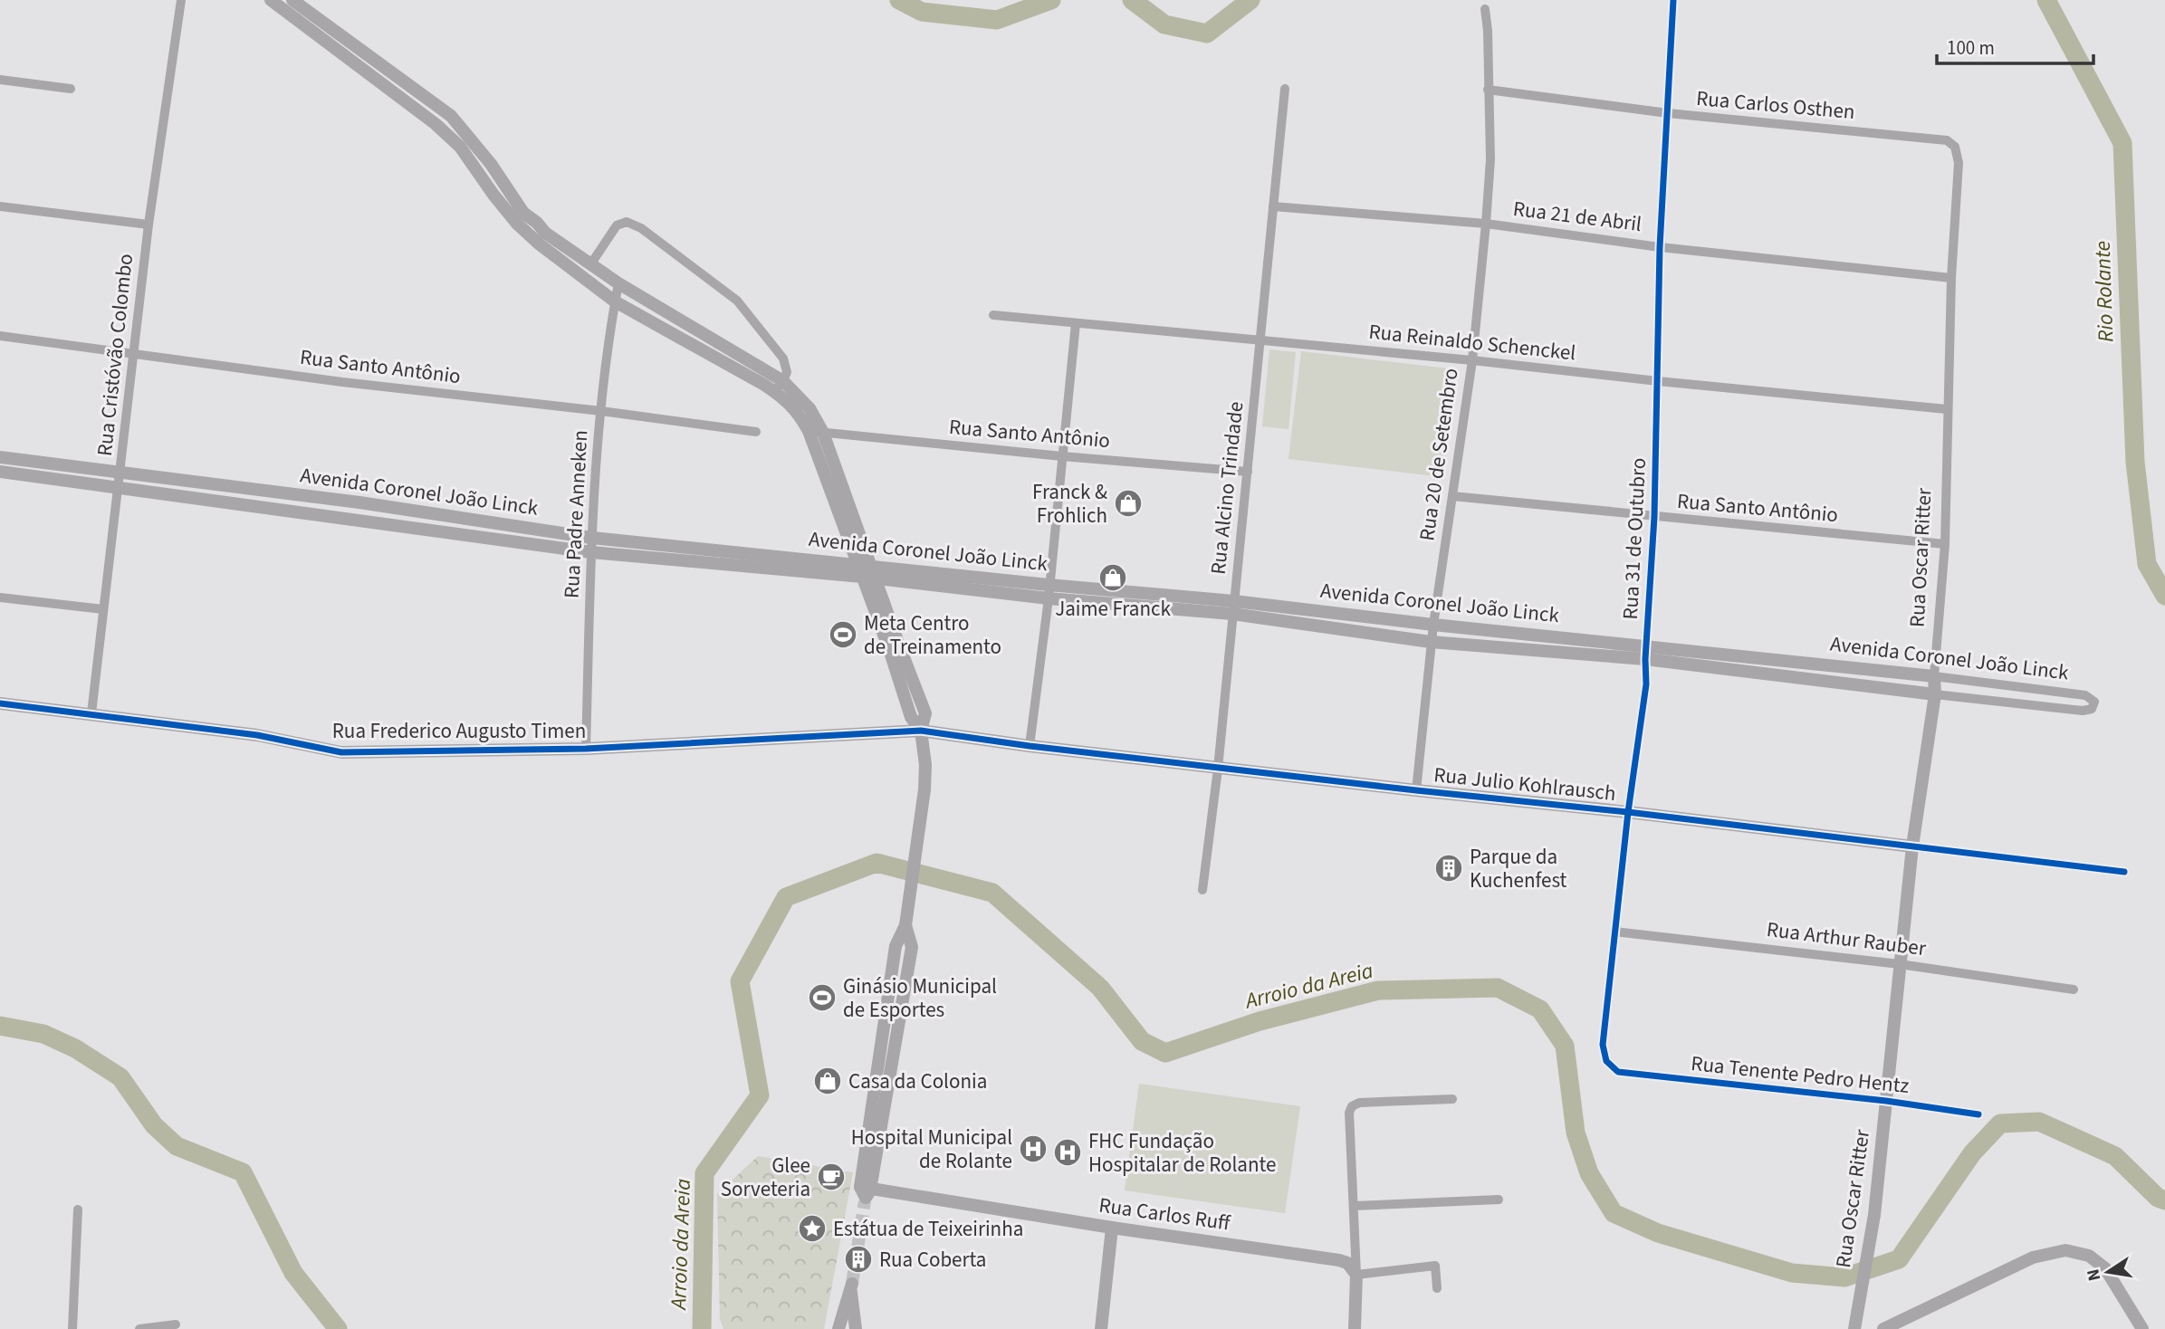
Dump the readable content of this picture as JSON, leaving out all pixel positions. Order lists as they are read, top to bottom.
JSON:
{
  "streets": {
    "main road": [
      "Avenida Coronel João Linck",
      "Rua Oscar Ritter",
      "Rua Frederico Augusto Timen",
      "Rua Julio Kohlrausch",
      "Rua Carlos Ruff"
    ],
    "street": [
      "Rua Carlos Osthen",
      "Rua 21 de Abril",
      "Rua Reinaldo Schenckel",
      "Rua Cristóvão Colombo",
      "Rua Santo Antônio",
      "Rua 20 de Setembro",
      "Rua Alcino Trindade",
      "Rua Padre Anneken",
      "Rua 31 de Outubro",
      "Rua Arthur Rauber",
      "Rua Tenente Pedro Hentz"
    ]
  },
  "crossings": [
    ["Rua Carlos Osthen", "Rua 20 de Setembro"],
    ["Rua Carlos Osthen", "Rua 31 de Outubro"],
    ["Rua Carlos Osthen", "Rua Oscar Ritter"],
    ["Rua 21 de Abril", "Rua 20 de Setembro"],
    ["Rua 21 de Abril", "Rua Alcino Trindade"],
    ["Rua 21 de Abril", "Rua 31 de Outubro"],
    ["Rua 21 de Abril", "Rua Oscar Ritter"],
    ["Rua Reinaldo Schenckel", "Rua 20 de Setembro"],
    ["Rua Reinaldo Schenckel", "Rua Alcino Trindade"],
    ["Rua Reinaldo Schenckel", "Rua 31 de Outubro"],
    ["Rua Reinaldo Schenckel", "Rua Oscar Ritter"],
    ["Rua Cristóvão Colombo", "Rua Santo Antônio"],
    ["Rua Cristóvão Colombo", "Avenida Coronel João Linck"],
    ["Rua Cristóvão Colombo", "Rua Frederico Augusto Timen"],
    ["Rua Santo Antônio", "Rua 20 de Setembro"],
    ["Rua Santo Antônio", "Rua Alcino Trindade"],
    ["Rua Santo Antônio", "Rua Padre Anneken"],
    ["Rua Santo Antônio", "Rua 31 de Outubro"],
    ["Rua Santo Antônio", "Rua Oscar Ritter"],
    ["Rua 20 de Setembro", "Avenida Coronel João Linck"],
    ["Rua 20 de Setembro", "Rua Julio Kohlrausch"],
    ["Rua Alcino Trindade", "Avenida Coronel João Linck"],
    ["Rua Alcino Trindade", "Rua Julio Kohlrausch"],
    ["Avenida Coronel João Linck", "Rua Padre Anneken"],
    ["Avenida Coronel João Linck", "Rua 31 de Outubro"],
    ["Avenida Coronel João Linck", "Rua Oscar Ritter"],
    ["Rua Padre Anneken", "Rua Frederico Augusto Timen"],
    ["Rua 31 de Outubro", "Rua Julio Kohlrausch"],
    ["Rua 31 de Outubro", "Rua Arthur Rauber"],
    ["Rua 31 de Outubro", "Rua Tenente Pedro Hentz"],
    ["Rua Oscar Ritter", "Rua Julio Kohlrausch"],
    ["Rua Oscar Ritter", "Rua Arthur Rauber"],
    ["Rua Oscar Ritter", "Rua Tenente Pedro Hentz"],
    ["Rua Frederico Augusto Timen", "Rua Julio Kohlrausch"]
  ],
  "water": ["Rio Rolante", "Arroio da Areia"],
  "places": {
    "shop": ["Franck & Frohlich", "Jaime Franck", "Casa da Colonia"],
    "sports": ["Meta Centro de Treinamento", "Ginásio Municipal de Esportes"],
    "building": ["Parque da Kuchenfest", "Rua Coberta"],
    "hospital": ["Hospital Municipal de Rolante", "FHC Fundação Hospitalar de Rolante"],
    "cafe": ["Glee Sorveteria"],
    "place": ["Estátua de Teixeirinha"]
  },
  "scale_bar": "100 m",
  "north": "left"
}
